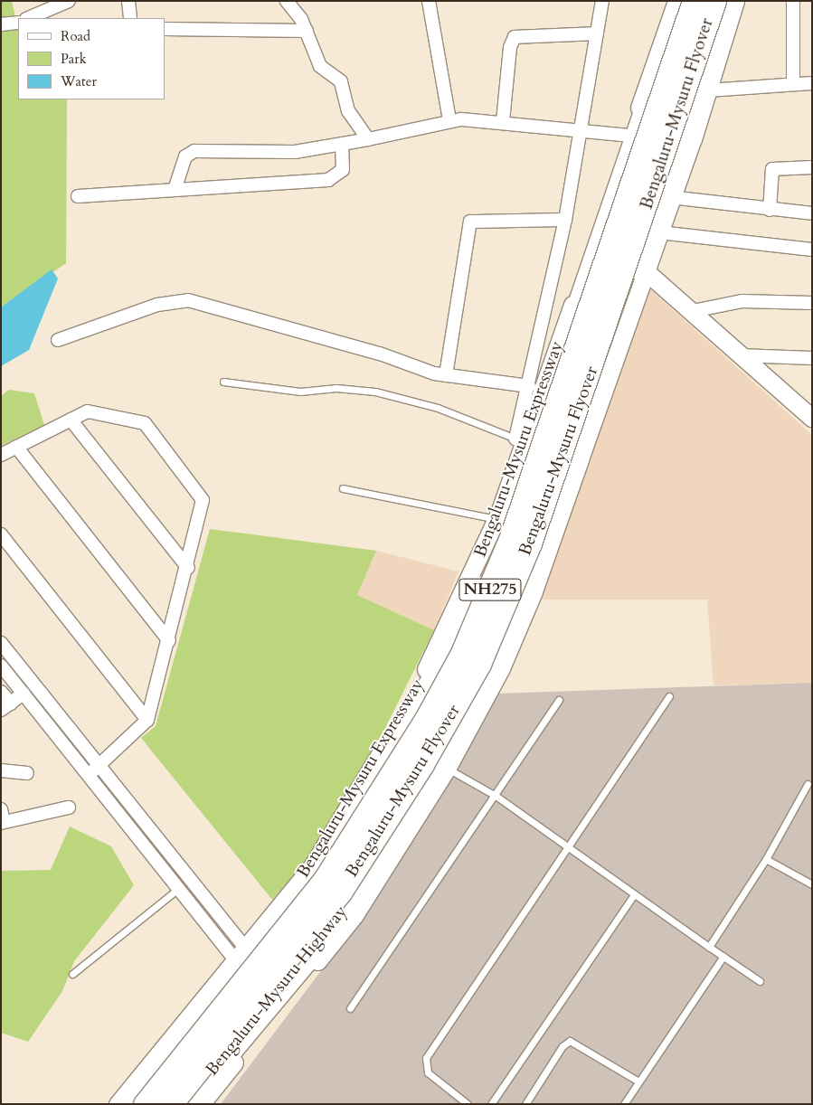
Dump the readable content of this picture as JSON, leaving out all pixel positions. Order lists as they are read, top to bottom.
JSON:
{
  "streets": {
    "highway": [
      "Bengaluru-Mysuru Flyover",
      "Bengaluru-Mysuru Expressway",
      "NH275",
      "Bengaluru-Mysuru Highway"
    ]
  },
  "crossings": [
    ["Bengaluru-Mysuru Flyover", "Bengaluru-Mysuru Highway"],
    ["NH275", "Bengaluru-Mysuru Highway"]
  ],
  "legend": ["Road", "Park", "Water"]
}
